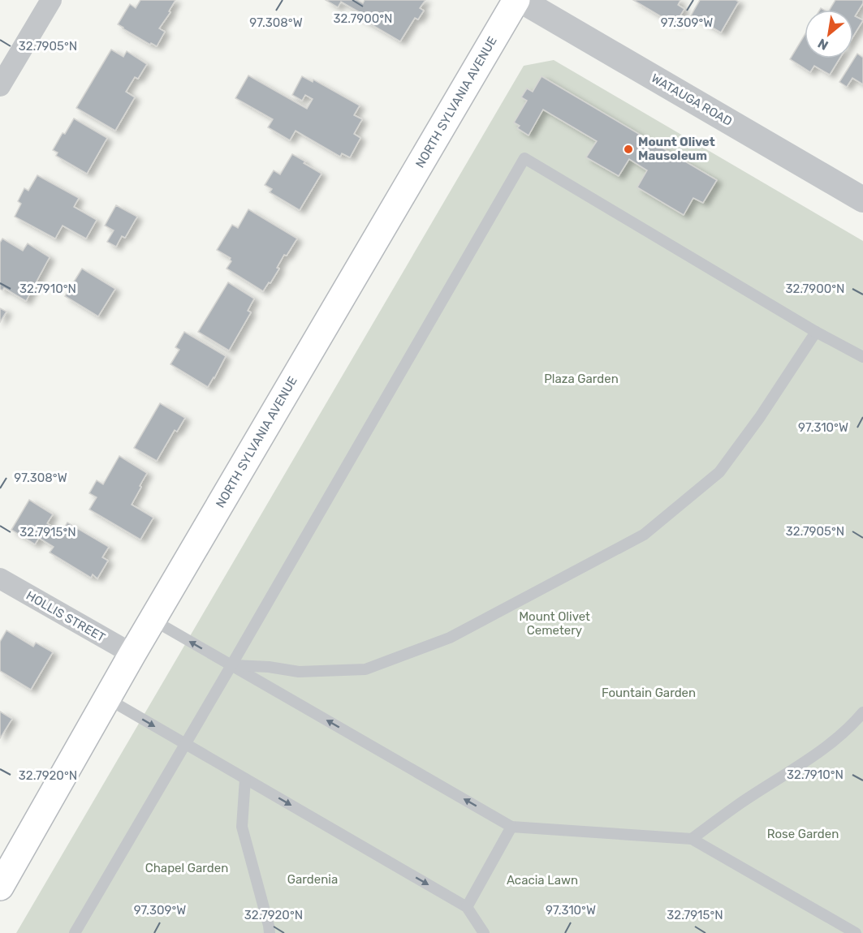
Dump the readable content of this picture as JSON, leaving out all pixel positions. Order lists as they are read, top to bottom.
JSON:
{
  "streets": {
    "main road": ["NORTH SYLVANIA AVENUE"],
    "street": ["WATAUGA ROAD", "HOLLIS STREET"]
  },
  "crossings": [
    ["NORTH SYLVANIA AVENUE", "HOLLIS STREET"]
  ],
  "parks": [
    "Plaza Garden",
    "Mount Olivet Cemetery",
    "Fountain Garden",
    "Rose Garden",
    "Chapel Garden",
    "Gardenia",
    "Acacia Lawn"
  ],
  "places": ["Mount Olivet Mausoleum"],
  "north": "bottom left",
  "coordinates": [
    "32.7900°N",
    "97.308°W",
    "97.309°W",
    "32.7905°N",
    "32.7910°N",
    "97.310°W",
    "32.7915°N",
    "32.7920°N"
  ]
}
